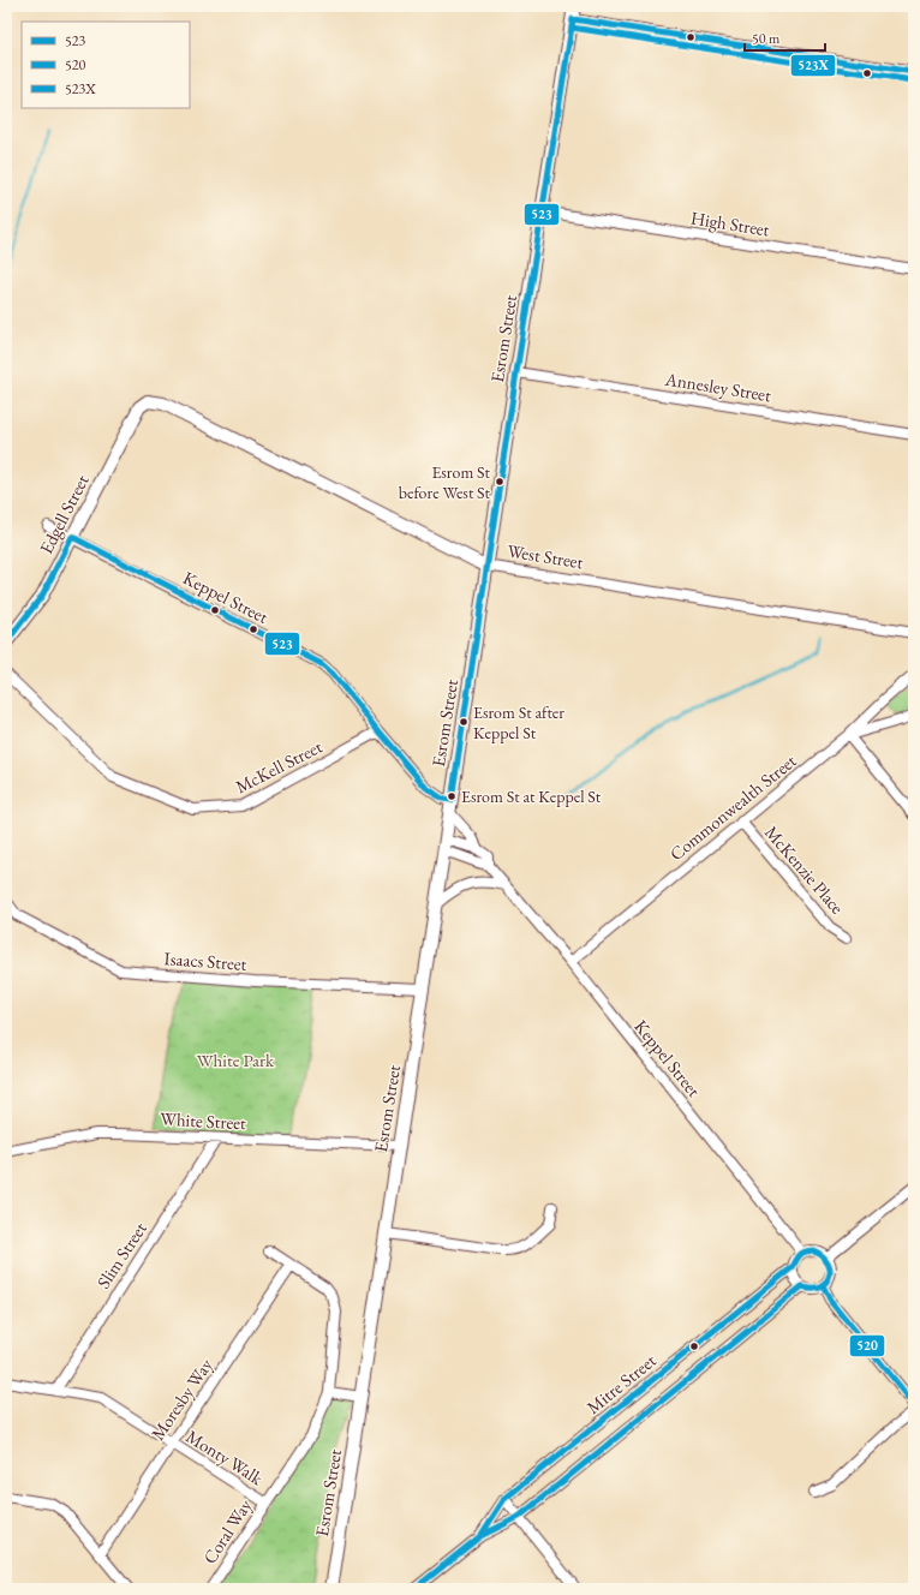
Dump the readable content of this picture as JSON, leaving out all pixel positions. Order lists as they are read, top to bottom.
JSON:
{
  "streets": {
    "street": [
      "High Street",
      "Esrom Street",
      "Annesley Street",
      "Edgell Street",
      "West Street",
      "Keppel Street",
      "McKell Street",
      "Commonwealth Street",
      "McKenzie Place",
      "Isaacs Street",
      "White Street",
      "Slim Street",
      "Mitre Street",
      "Moresby Way",
      "Monty Walk",
      "Coral Way"
    ]
  },
  "crossings": [
    ["High Street", "Esrom Street"],
    ["Esrom Street", "Annesley Street"],
    ["Esrom Street", "West Street"],
    ["Esrom Street", "Keppel Street"],
    ["Esrom Street", "Isaacs Street"],
    ["Esrom Street", "White Street"],
    ["Edgell Street", "West Street"],
    ["Edgell Street", "Keppel Street"],
    ["Keppel Street", "McKell Street"],
    ["Keppel Street", "Commonwealth Street"],
    ["Keppel Street", "Mitre Street"],
    ["Commonwealth Street", "McKenzie Place"],
    ["White Street", "Slim Street"],
    ["Slim Street", "Monty Walk"],
    ["Moresby Way", "Monty Walk"],
    ["Moresby Way", "Coral Way"],
    ["Monty Walk", "Coral Way"]
  ],
  "parks": ["White Park"],
  "places": ["Esrom St before West St", "Esrom St after Keppel St", "Esrom St at Keppel St"],
  "lines": ["transit line 523", "transit line 523X", "transit line 520"],
  "legend": ["523", "520", "523X"],
  "scale_bar": "50 m"
}
